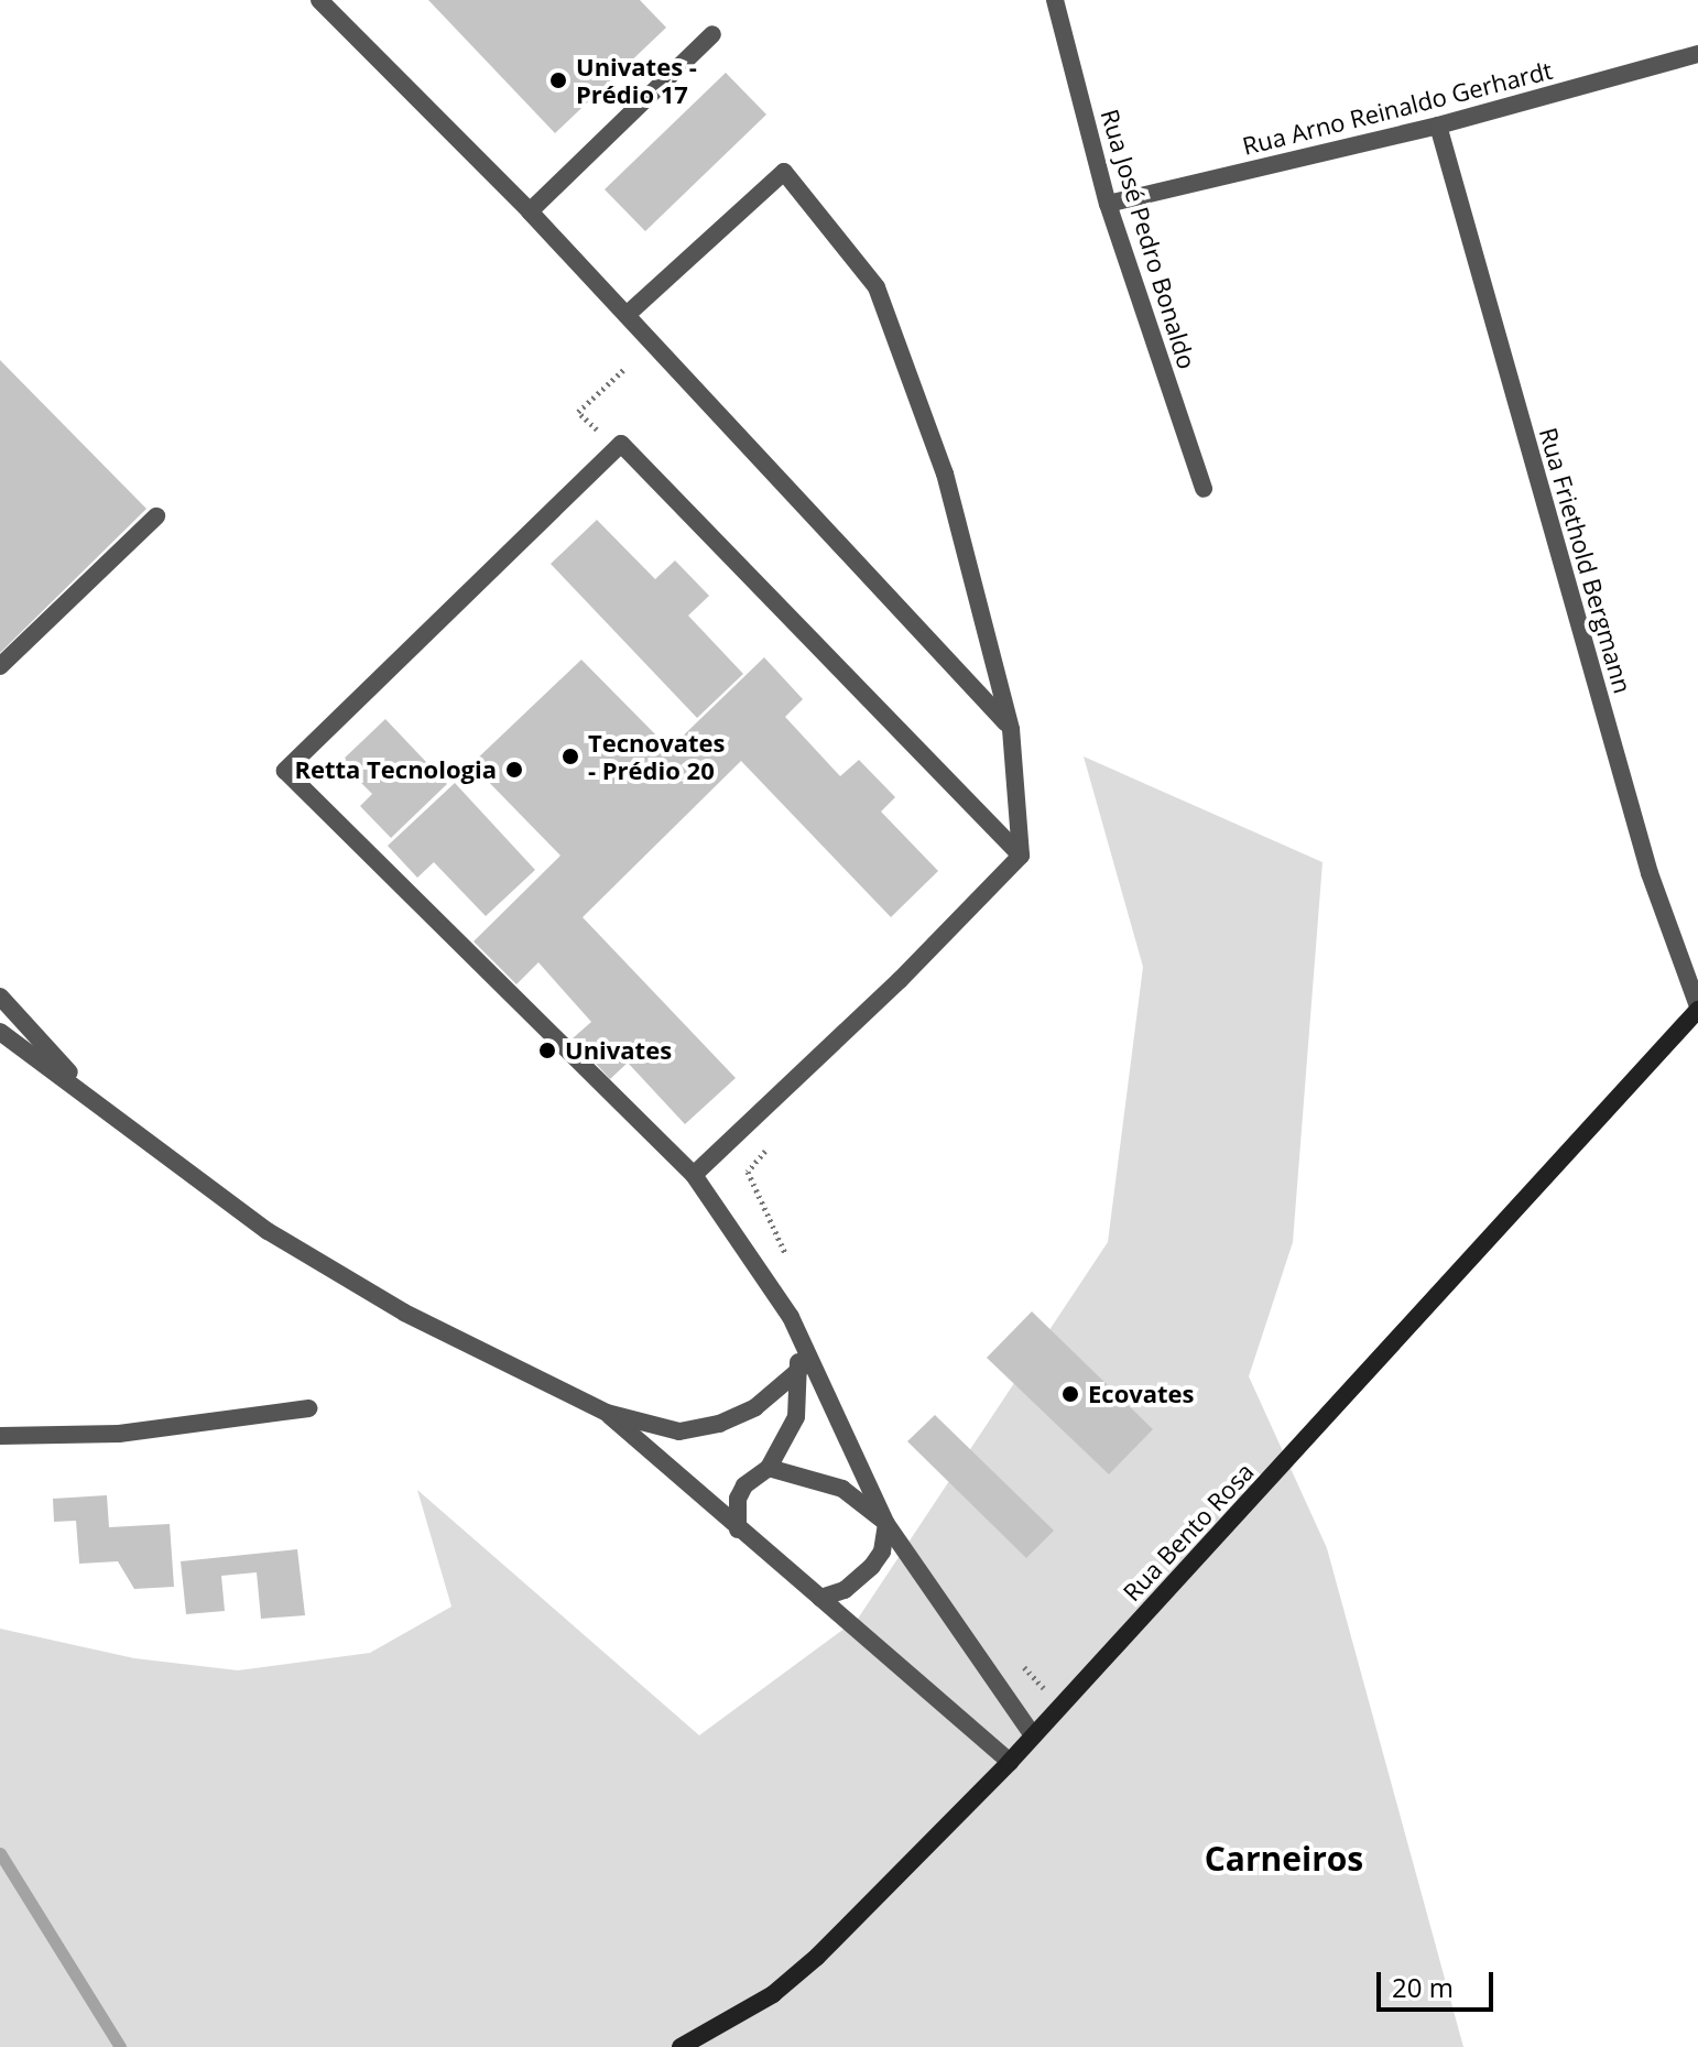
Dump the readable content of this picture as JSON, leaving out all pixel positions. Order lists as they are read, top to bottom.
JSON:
{
  "streets": {
    "main road": ["Rua Bento Rosa"],
    "street": ["Rua Arno Reinaldo Gerhardt", "Rua José Pedro Bonaldo", "Rua Friethold Bergmann"]
  },
  "crossings": [
    ["Rua Arno Reinaldo Gerhardt", "Rua José Pedro Bonaldo"],
    ["Rua Arno Reinaldo Gerhardt", "Rua Friethold Bergmann"],
    ["Rua Friethold Bergmann", "Rua Bento Rosa"]
  ],
  "districts": ["Carneiros"],
  "places": [
    "Univates - Prédio 17",
    "Tecnovates - Prédio 20",
    "Retta Tecnologia",
    "Univates",
    "Ecovates"
  ],
  "scale_bar": "20 m"
}
